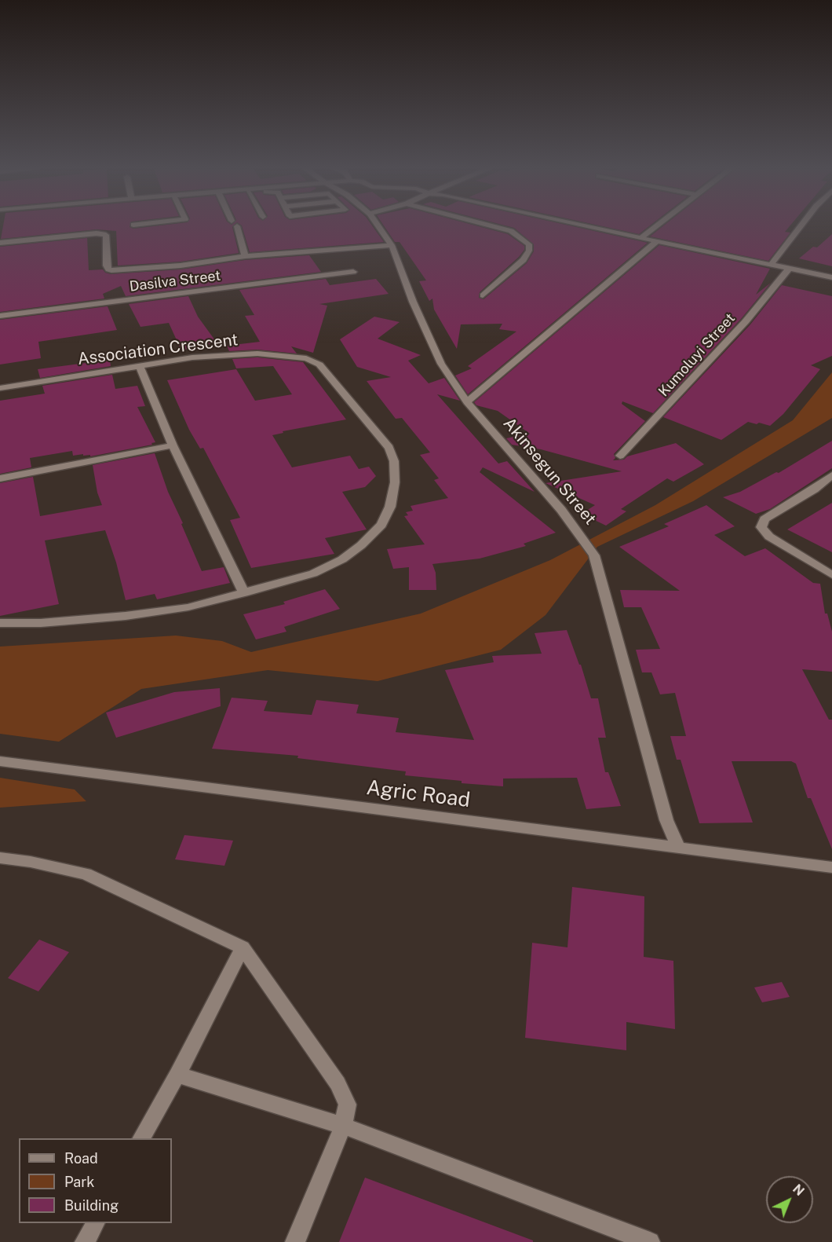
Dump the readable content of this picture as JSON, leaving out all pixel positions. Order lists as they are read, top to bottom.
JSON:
{
  "streets": {
    "street": [
      "Dasilva Street",
      "Association Crescent",
      "Kumoluyi Street",
      "Akinsegun Street",
      "Agric Road"
    ]
  },
  "crossings": [
    ["Akinsegun Street", "Agric Road"]
  ],
  "legend": ["Road", "Park", "Building"],
  "north": "top right"
}
